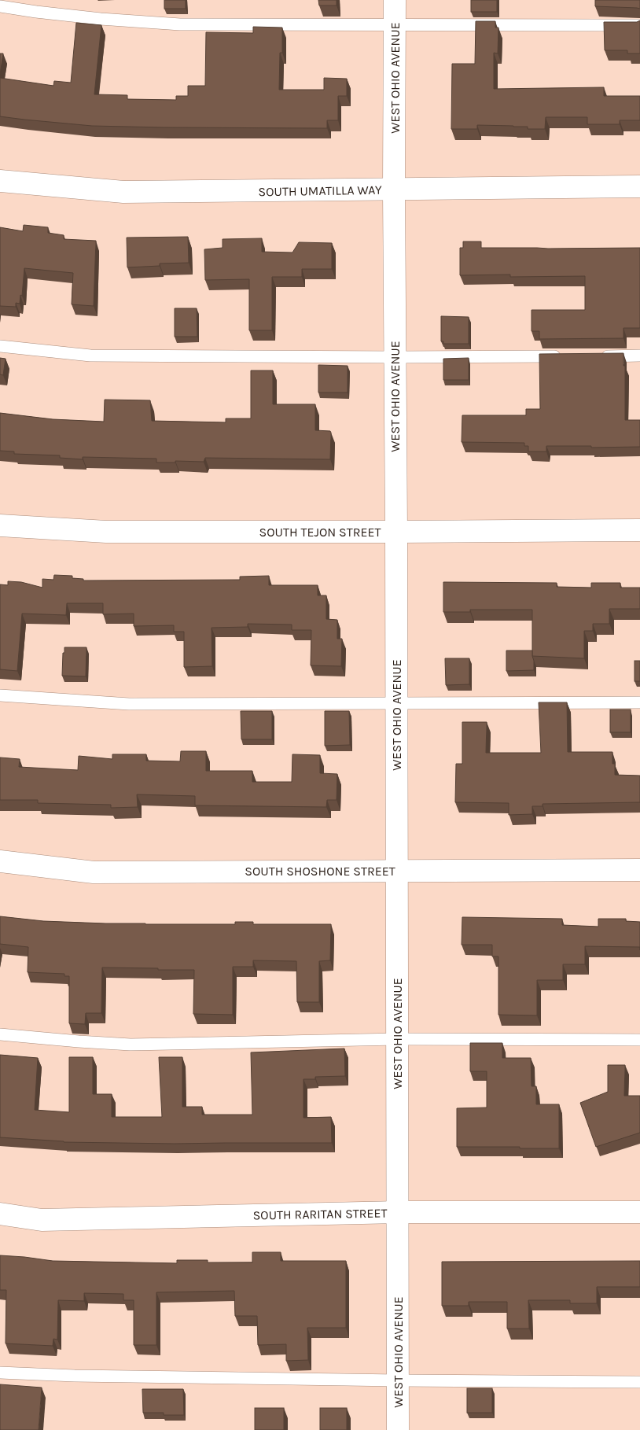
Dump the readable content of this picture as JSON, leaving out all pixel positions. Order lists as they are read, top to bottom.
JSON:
{
  "streets": {
    "street": [
      "WEST OHIO AVENUE",
      "SOUTH UMATILLA WAY",
      "SOUTH TEJON STREET",
      "SOUTH SHOSHONE STREET",
      "SOUTH RARITAN STREET"
    ]
  },
  "crossings": [
    ["WEST OHIO AVENUE", "SOUTH UMATILLA WAY"],
    ["WEST OHIO AVENUE", "SOUTH TEJON STREET"],
    ["WEST OHIO AVENUE", "SOUTH SHOSHONE STREET"],
    ["WEST OHIO AVENUE", "SOUTH RARITAN STREET"]
  ]
}
